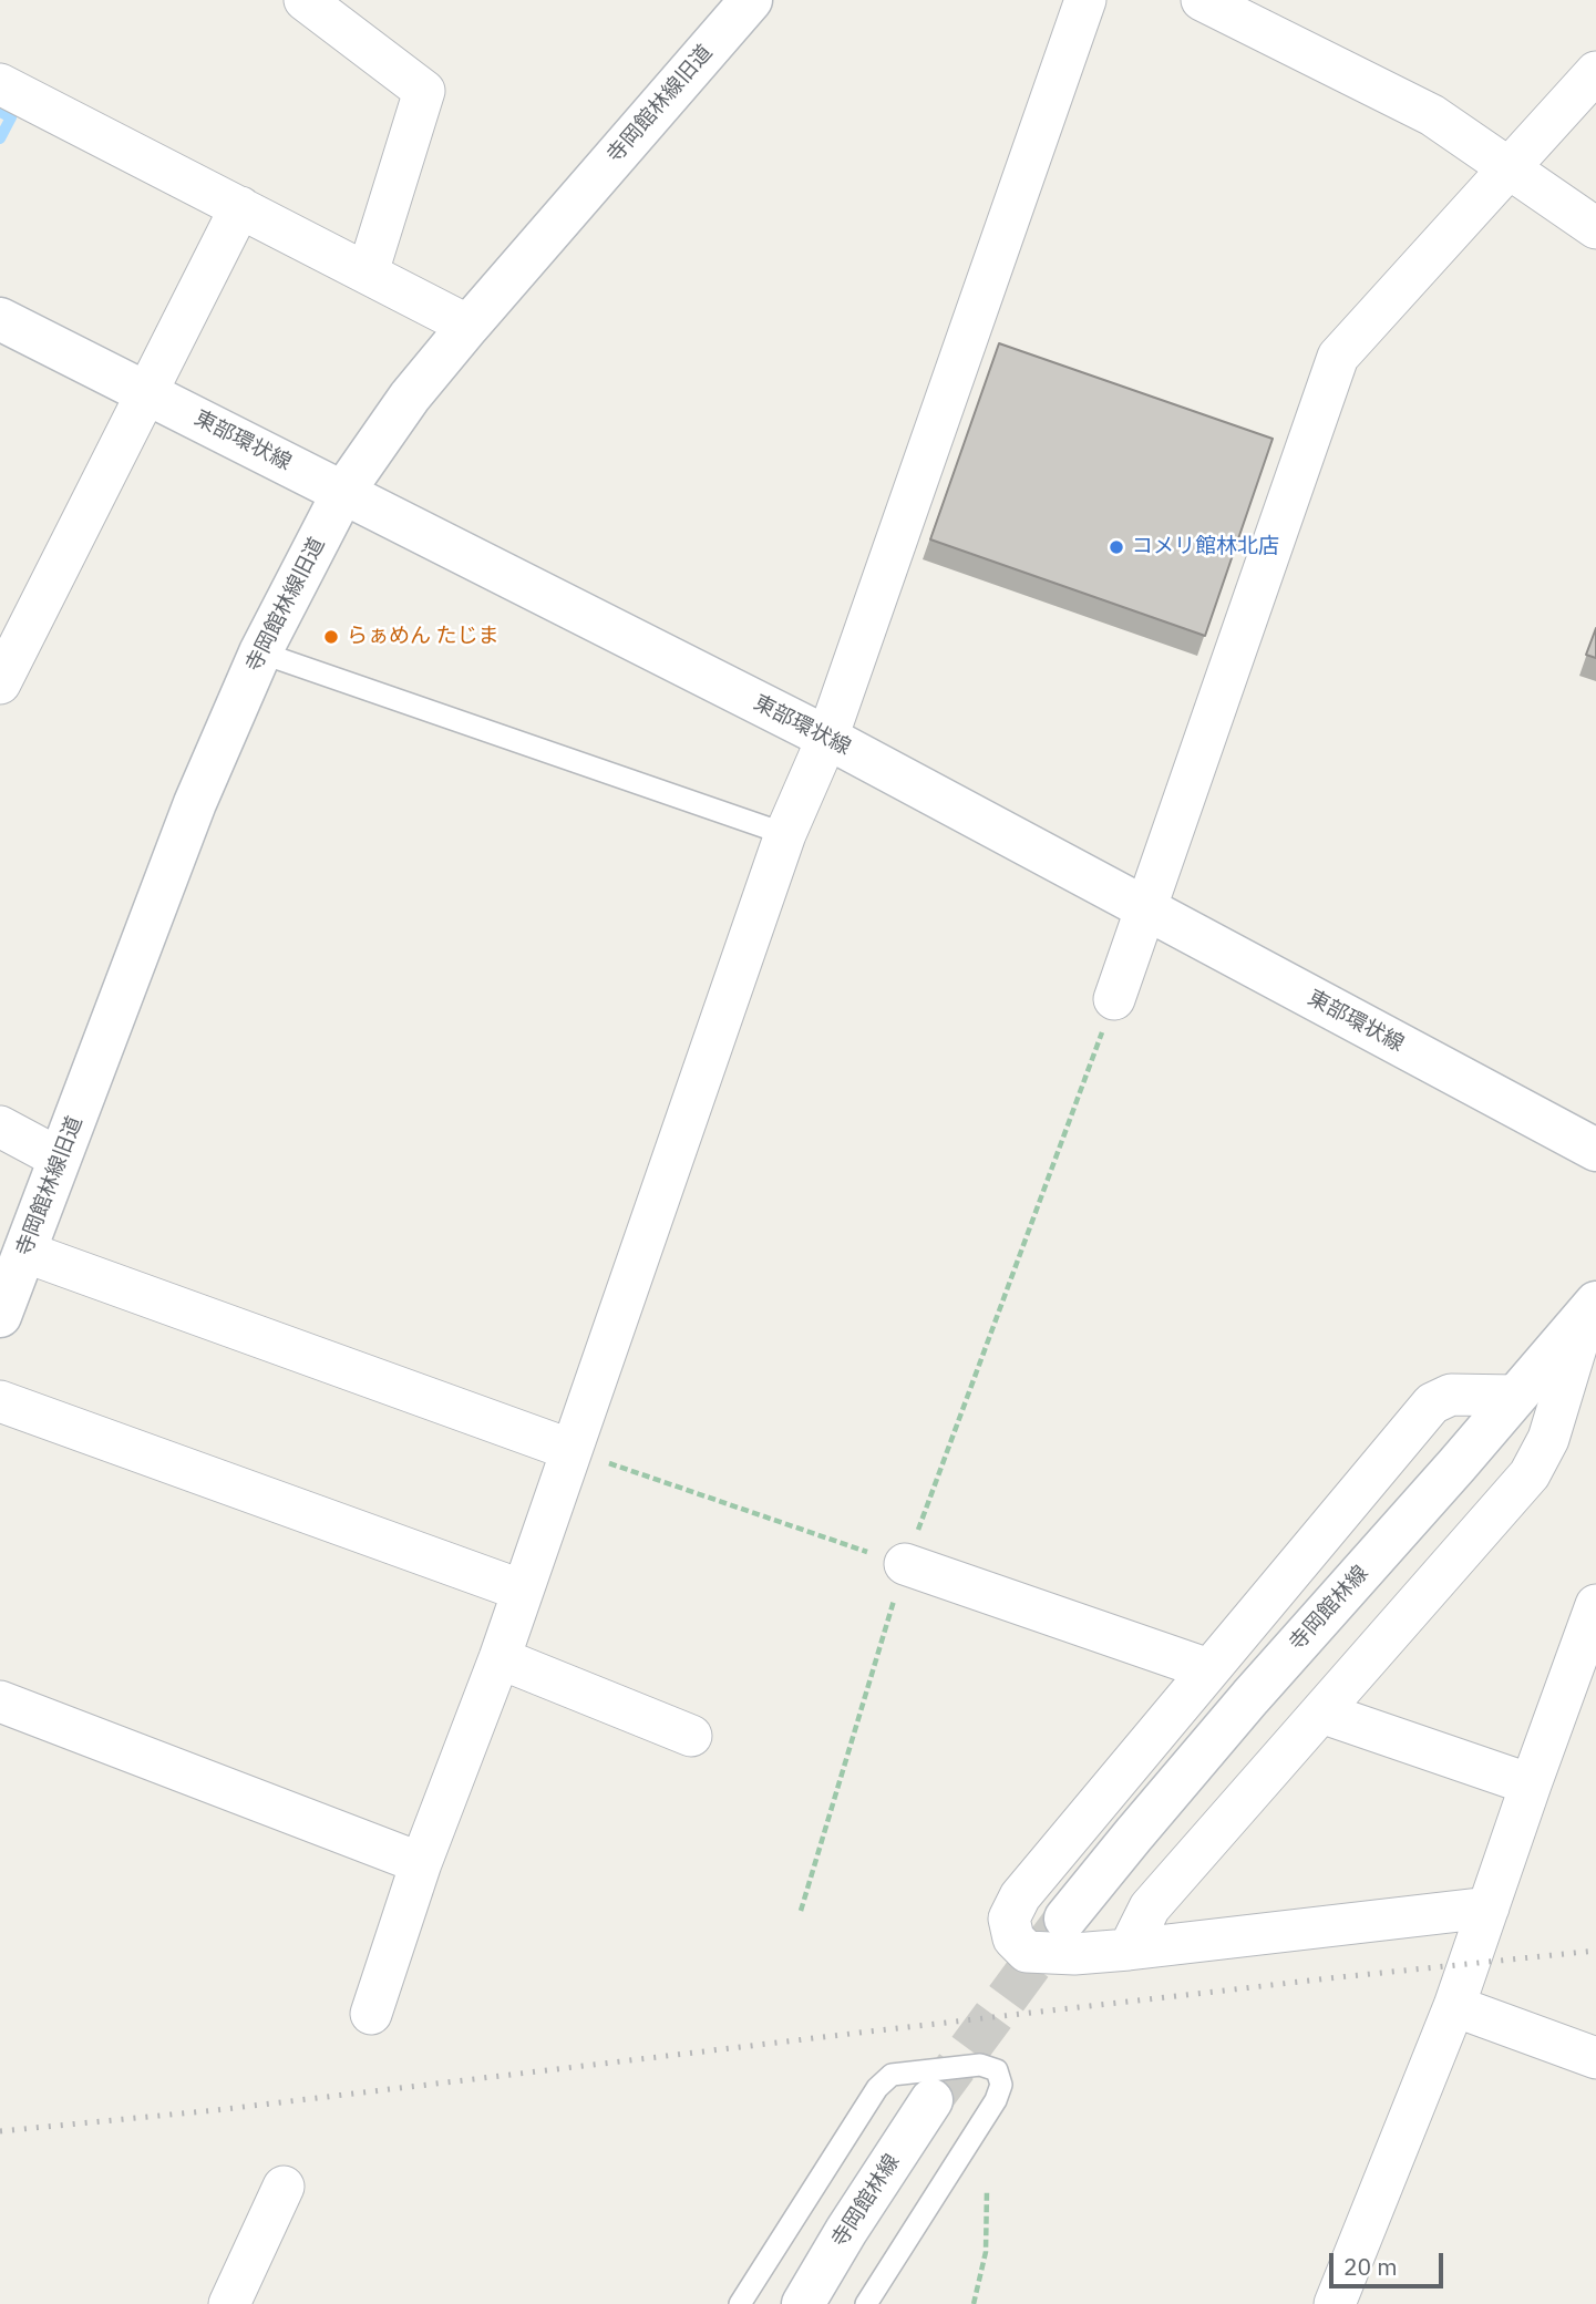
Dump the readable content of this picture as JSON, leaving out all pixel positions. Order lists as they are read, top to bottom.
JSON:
{
  "streets": {
    "street": ["寺岡館林線旧道", "東部環状線", "寺岡館林線"]
  },
  "crossings": [
    ["寺岡館林線旧道", "東部環状線"]
  ],
  "places": ["コメリ館林北店", "らぁめん たじま"],
  "scale_bar": "20 m"
}
